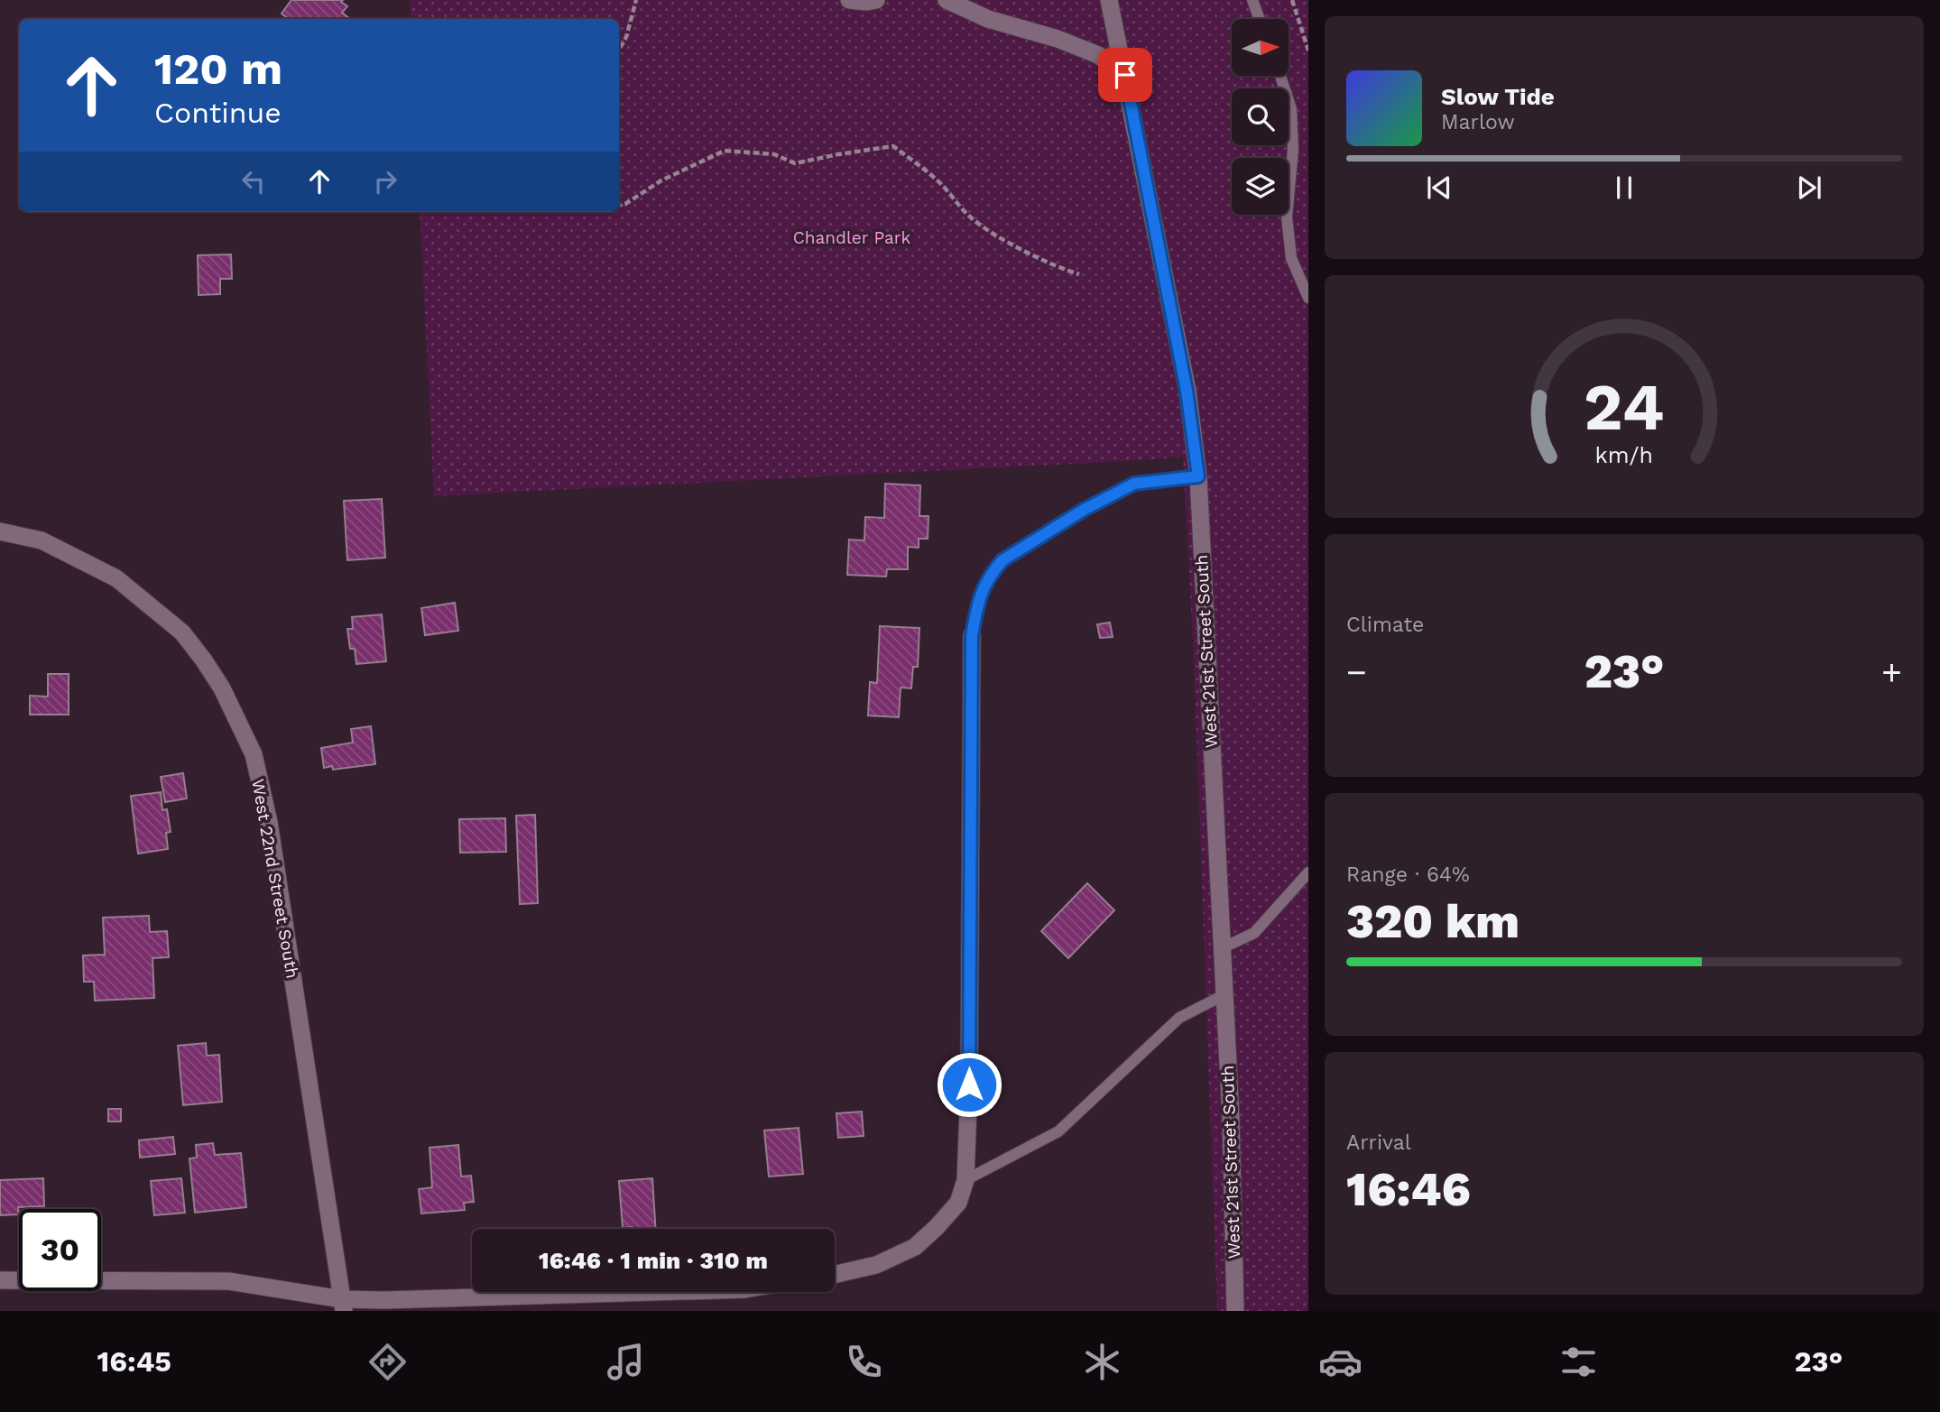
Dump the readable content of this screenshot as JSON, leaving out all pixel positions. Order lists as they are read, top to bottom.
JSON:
{
  "streets": {
    "street": ["West 21st Street South", "West 22nd Street South"]
  },
  "parks": ["Chandler Park"],
  "north": "right",
  "page": {
    "turn": ["120 m", "Continue"],
    "song": ["Slow Tide", "Marlow"],
    "tile": [
      "Climate",
      ["Range · 64%", "320 km"],
      ["Arrival", "16:46"]
    ],
    "heat": ["−", "23°", "+"],
    "limit": "30",
    "trip": "16:46 · 1 min · 310 m",
    "tabs": ["16:45", "23°"],
    "gauge": ["24", "km/h"]
  }
}
